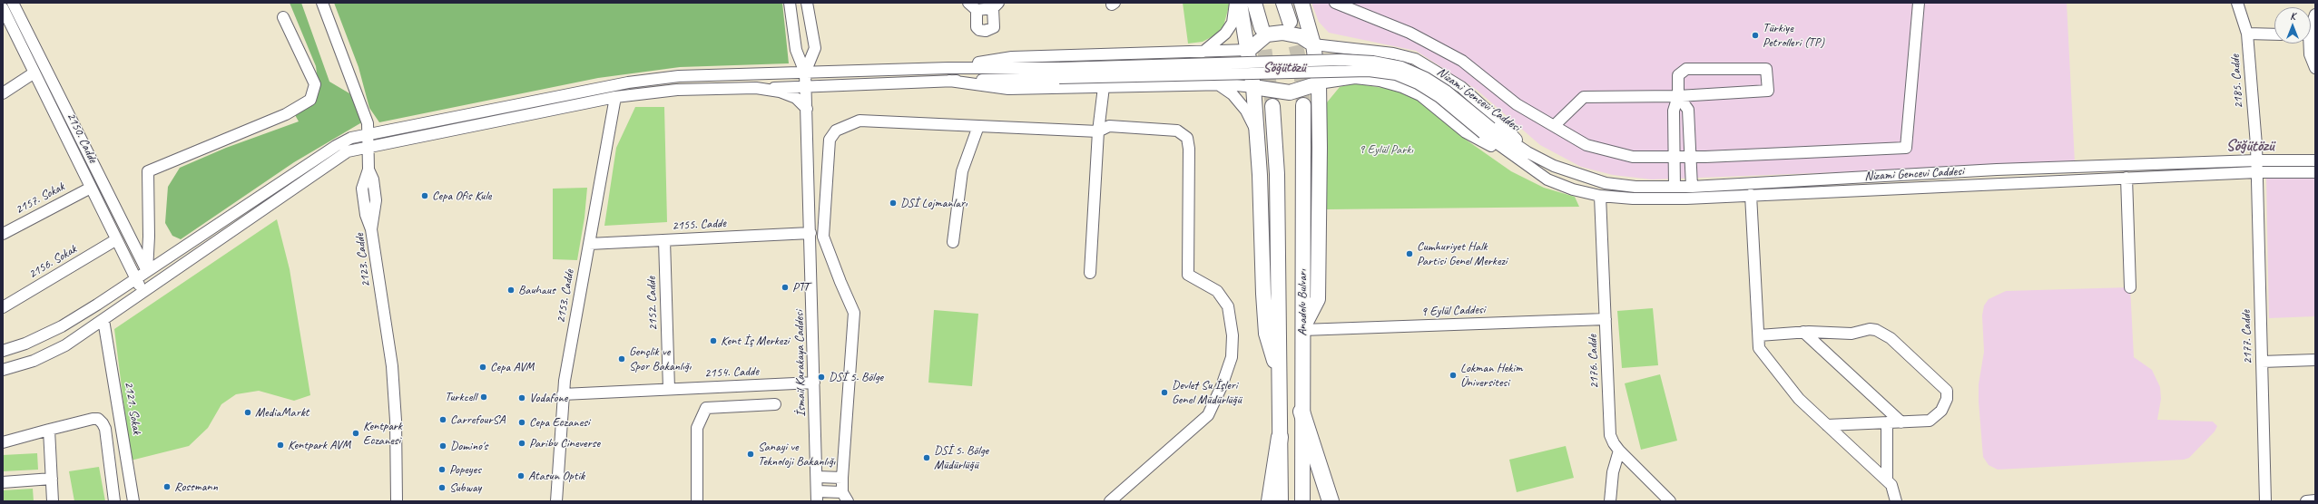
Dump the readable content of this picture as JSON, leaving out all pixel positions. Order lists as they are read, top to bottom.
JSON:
{
  "streets": {
    "main road": ["Anadolu Bulvarı"],
    "street": [
      "2185. Cadde",
      "Nizami Gencevi Caddesi",
      "2150. Cadde",
      "2157. Sokak",
      "2155. Cadde",
      "2123. Cadde",
      "2156. Sokak",
      "2153. Cadde",
      "2152. Cadde",
      "9 Eylül Caddesi",
      "2177. Cadde",
      "2176. Cadde",
      "İsmail Karakaya Caddesi",
      "2154. Cadde",
      "2121. Sokak"
    ]
  },
  "crossings": [
    ["2185. Cadde", "Nizami Gencevi Caddesi"],
    ["2185. Cadde", "2177. Cadde"],
    ["Nizami Gencevi Caddesi", "2177. Cadde"],
    ["Nizami Gencevi Caddesi", "2176. Cadde"],
    ["2150. Cadde", "2157. Sokak"],
    ["2150. Cadde", "2156. Sokak"],
    ["2155. Cadde", "2153. Cadde"],
    ["2155. Cadde", "2152. Cadde"],
    ["2155. Cadde", "İsmail Karakaya Caddesi"],
    ["2153. Cadde", "2154. Cadde"],
    ["Anadolu Bulvarı", "9 Eylül Caddesi"],
    ["2152. Cadde", "2154. Cadde"],
    ["9 Eylül Caddesi", "2176. Cadde"],
    ["İsmail Karakaya Caddesi", "2154. Cadde"]
  ],
  "districts": ["Söğütözü", "Söğütözü"],
  "parks": ["9 Eylül Parkı"],
  "places": [
    "Türkiye Petrolleri (TP)",
    "Cepa Ofis Kule",
    "DSİ Lojmanları",
    "Cumhuriyet Halk Partisi Genel Merkezi",
    "PTT",
    "Bauhaus",
    "Kent İş Merkezi",
    "Gençlik ve Spor Bakanlığı",
    "Cepa AVM",
    "Lokman Hekim Üniversitesi",
    "DSİ 5. Bölge",
    "Devlet Su İşleri Genel Müdürlüğü",
    "Turkcell",
    "Vodafone",
    "MediaMarkt",
    "CarrefourSA",
    "Cepa Eczanesi",
    "Kentpark Eczanesi",
    "Paribu Cineverse",
    "Kentpark AVM",
    "Domino's",
    "Sanayi ve Teknoloji Bakanlığı",
    "DSİ 5. Bölge Müdürlüğü",
    "Popeyes",
    "Atasun Optik",
    "Rossmann",
    "Subway"
  ],
  "north": "top"
}
